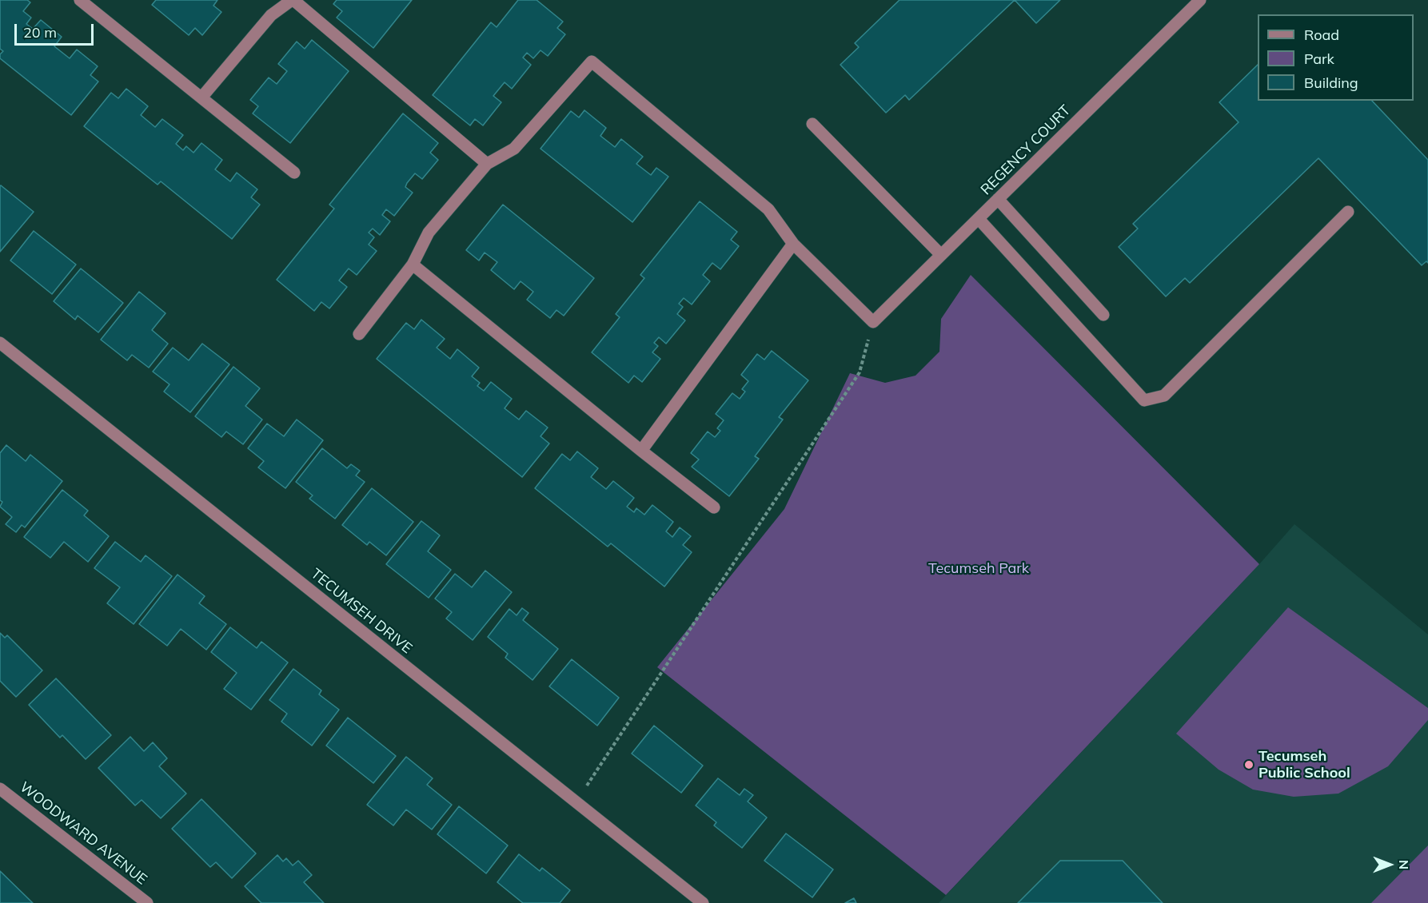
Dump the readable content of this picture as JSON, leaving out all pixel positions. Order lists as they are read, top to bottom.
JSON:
{
  "streets": {
    "street": ["REGENCY COURT", "TECUMSEH DRIVE", "WOODWARD AVENUE"]
  },
  "parks": ["Tecumseh Park"],
  "places": ["Tecumseh Public School"],
  "legend": ["Road", "Park", "Building"],
  "scale_bar": "20 m",
  "north": "right"
}
